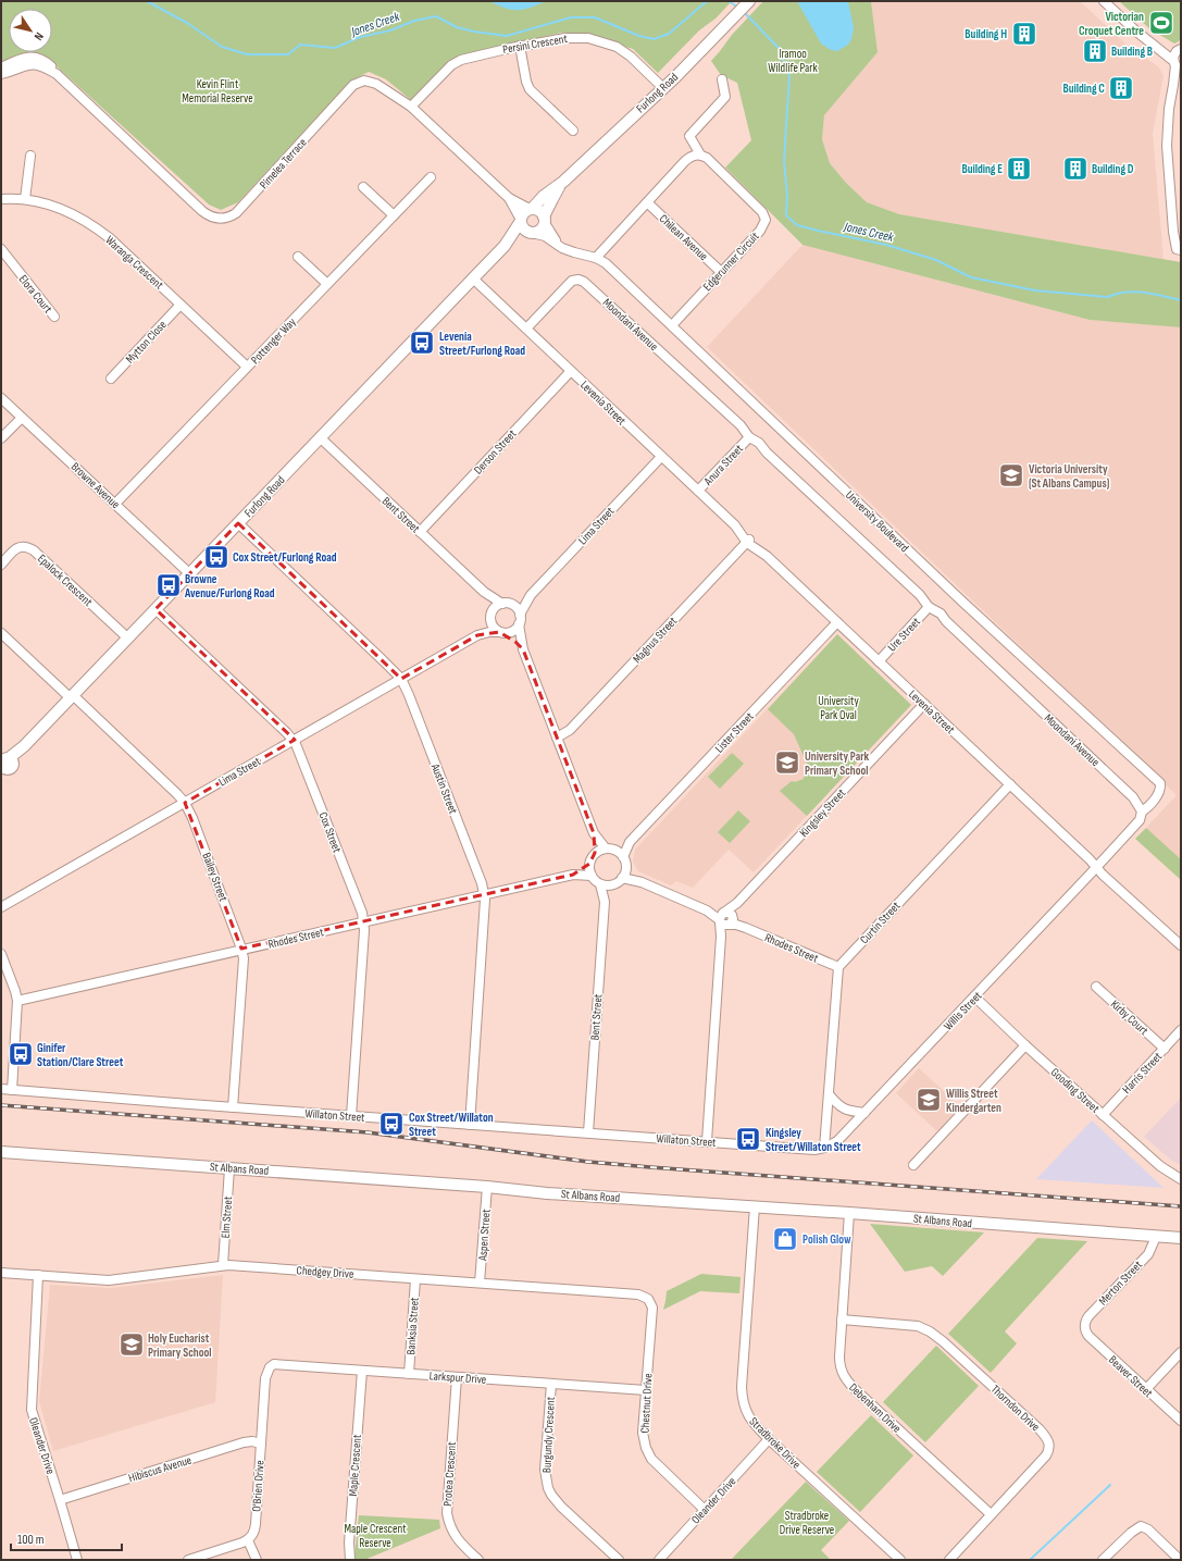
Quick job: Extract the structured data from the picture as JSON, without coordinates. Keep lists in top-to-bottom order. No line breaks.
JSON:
{"streets":{"main road":["Furlong Road","St Albans Road"],"street":["Persini Crescent","Pimelea Terrace","Chilean Avenue","Edgerunner Circuit","Waranga Crescent","Elora Court","Moondani Avenue","Pottenger Way","Mytton Close","Levenia Street","Derson Street","Anura Street","Browne Avenue","Bent Street","University Boulevard","Lima Street","Epalock Crescent","Ure Street","Magnus Street","Lister Street","Austin Street","Kingsley Street","Cox Street","Bailey Street","Curtin Street","Rhodes Street","Willis Street","Kirby Court","Harris Street","Gooding Street","Willaton Street","Elm Street","Aspen Street","Chedgey Drive","Merton Street","Banksia Street","Beaver Street","Larkspur Drive","Chestnut Drive","Debenham Drive","Thorndon Drive","Burgundy Crescent","Stradbroke Drive","Oleander Drive","Maple Crescent","Hibiscus Avenue","Protea Crescent","O'Brien Drive"]},"crossings":[["Persini Crescent","Furlong Road"],["Persini Crescent","Pimelea Terrace"],["Furlong Road","Pimelea Terrace"],["Furlong Road","Levenia Street"],["Furlong Road","Browne Avenue"],["Furlong Road","Bent Street"],["Furlong Road","University Boulevard"],["Furlong Road","Epalock Crescent"],["Furlong Road","Austin Street"],["Furlong Road","Cox Street"],["Furlong Road","Bailey Street"],["Pimelea Terrace","University Boulevard"],["Chilean Avenue","Edgerunner Circuit"],["Edgerunner Circuit","University Boulevard"],["Waranga Crescent","Pottenger Way"],["Waranga Crescent","Mytton Close"],["Moondani Avenue","Levenia Street"],["Moondani Avenue","Anura Street"],["Moondani Avenue","University Boulevard"],["Moondani Avenue","Ure Street"],["Pottenger Way","Browne Avenue"],["Levenia Street","Derson Street"],["Levenia Street","Anura Street"],["Levenia Street","Lima Street"],["Levenia Street","Ure Street"],["Levenia Street","Magnus Street"],["Levenia Street","Lister Street"],["Levenia Street","Kingsley Street"],["Levenia Street","Curtin Street"],["Levenia Street","Willis Street"],["Derson Street","Bent Street"],["Bent Street","Lima Street"],["Bent Street","Lister Street"],["Bent Street","Rhodes Street"],["Bent Street","Willaton Street"],["Lima Street","Austin Street"],["Lima Street","Cox Street"],["Lima Street","Bailey Street"],["Lister Street","Rhodes Street"],["Austin Street","Rhodes Street"],["Austin Street","Willaton Street"],["Kingsley Street","Rhodes Street"],["Cox Street","Rhodes Street"],["Cox Street","Willaton Street"],["Bailey Street","Rhodes Street"],["Bailey Street","Willaton Street"],["Curtin Street","Rhodes Street"],["Willis Street","Gooding Street"],["Willis Street","Willaton Street"],["Kirby Court","Harris Street"],["Harris Street","Gooding Street"],["St Albans Road","Elm Street"],["St Albans Road","Aspen Street"],["St Albans Road","Merton Street"],["St Albans Road","Debenham Drive"],["St Albans Road","Stradbroke Drive"],["Elm Street","Chedgey Drive"],["Aspen Street","Chedgey Drive"],["Chedgey Drive","Banksia Street"],["Chedgey Drive","Chestnut Drive"],["Chedgey Drive","Oleander Drive"],["Merton Street","Beaver Street"],["Banksia Street","Larkspur Drive"],["Larkspur Drive","Chestnut Drive"],["Larkspur Drive","Burgundy Crescent"],["Larkspur Drive","Maple Crescent"],["Larkspur Drive","Protea Crescent"],["Larkspur Drive","O'Brien Drive"],["Chestnut Drive","Oleander Drive"],["Debenham Drive","Thorndon Drive"],["Stradbroke Drive","Oleander Drive"],["Oleander Drive","Hibiscus Avenue"],["Hibiscus Avenue","O'Brien Drive"]],"water":["Jones Creek"],"parks":["Iramoo Wildlife Park","Kevin Flint Memorial Reserve","University Park Oval","Stradbroke Drive Reserve","Maple Crescent Reserve"],"places":{"sports":["Victorian Croquet Centre"],"building":["Building H","Building B","Building C","Building E","Building D"],"bus stop":["Levenia Street/Furlong Road","Cox Street/Furlong Road","Browne Avenue/Furlong Road","Ginifer Station/Clare Street","Cox Street/Willaton Street","Kingsley Street/Willaton Street"],"school or university":["Victoria University (St Albans Campus)","University Park Primary School","Willis Street Kindergarten","Holy Eucharist Primary School"],"shop":["Polish Glow"]},"scale_bar":"100 m","north":"bottom right"}
